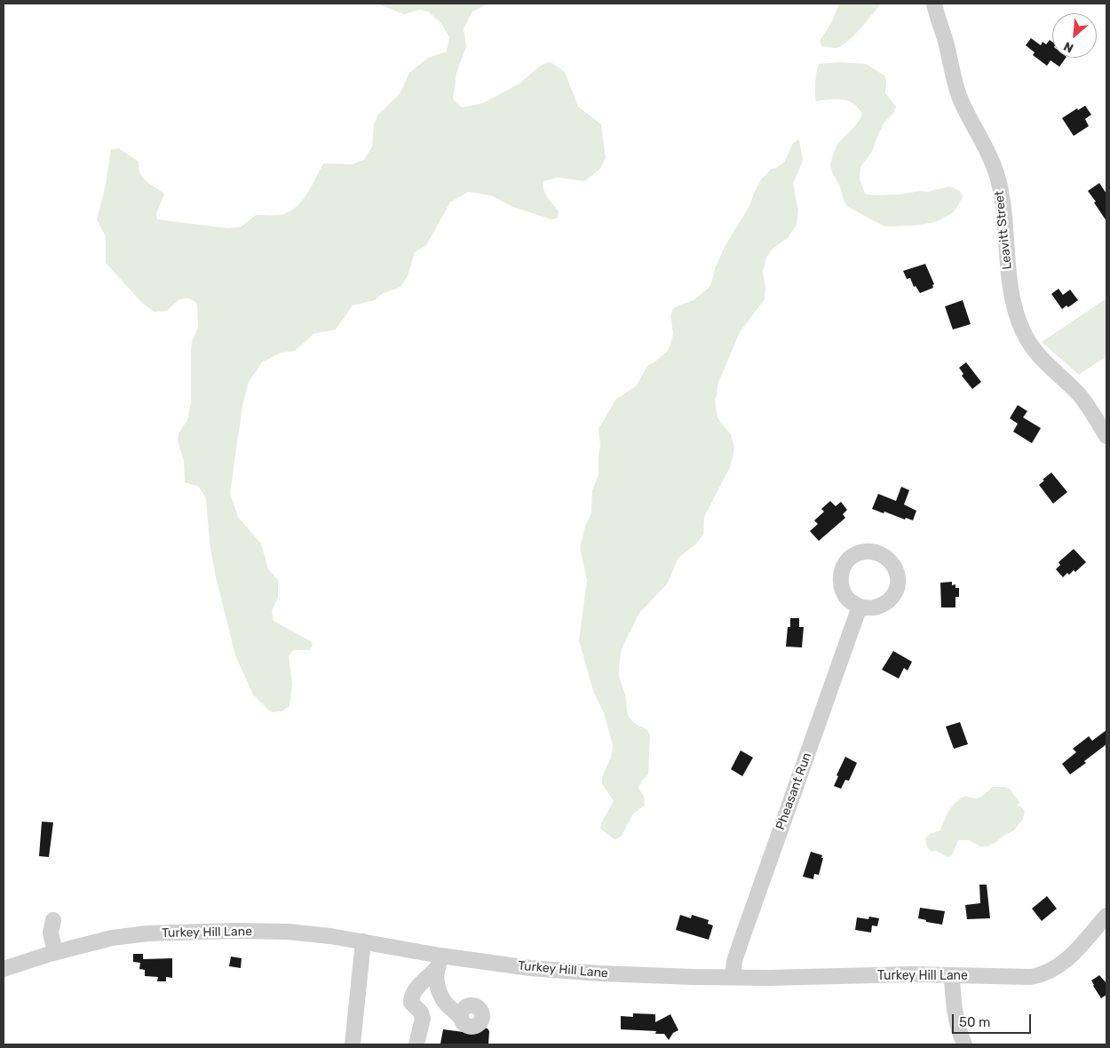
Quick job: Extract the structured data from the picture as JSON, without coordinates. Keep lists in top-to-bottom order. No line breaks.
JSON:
{"streets":{"street":["Leavitt Street","Pheasant Run","Turkey Hill Lane"]},"crossings":[["Pheasant Run","Turkey Hill Lane"]],"scale_bar":"50 m","north":"bottom left"}
